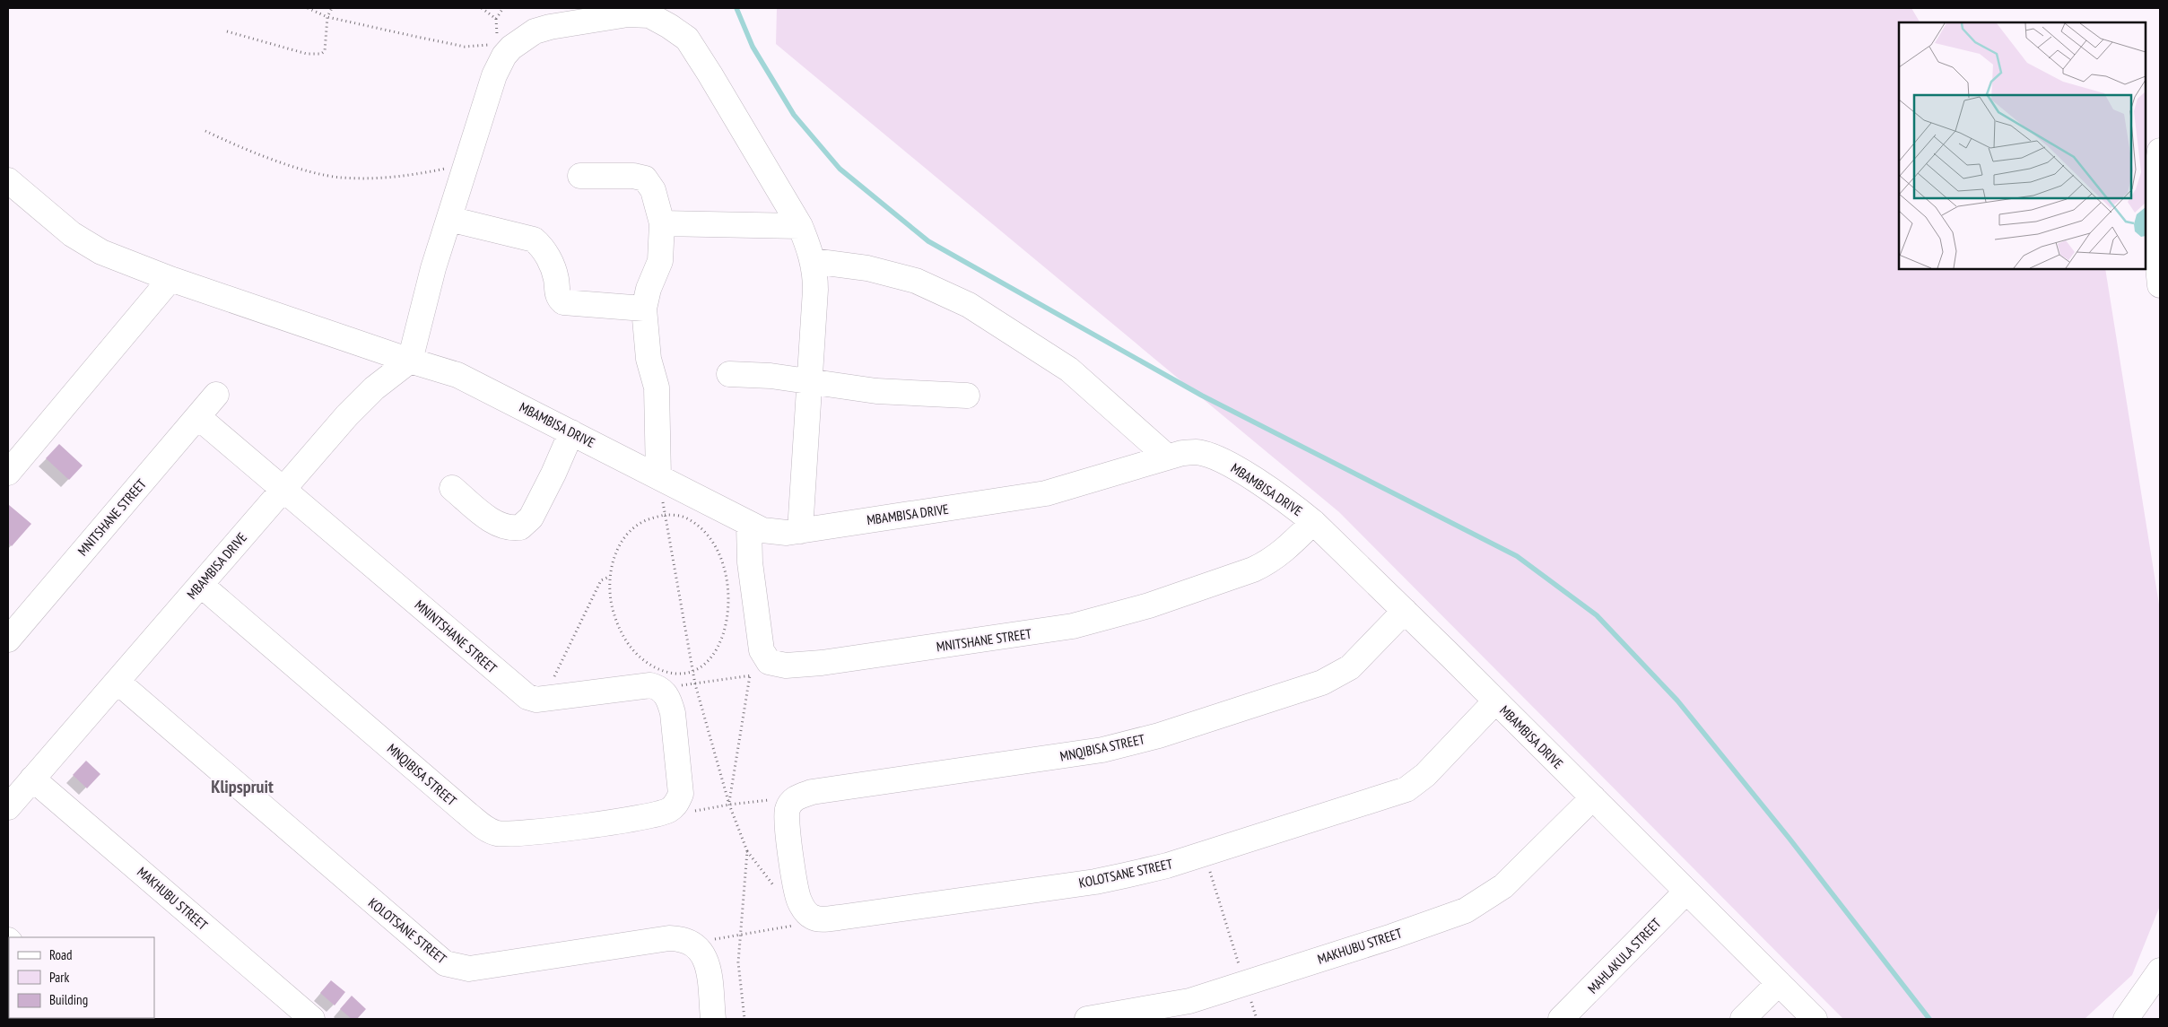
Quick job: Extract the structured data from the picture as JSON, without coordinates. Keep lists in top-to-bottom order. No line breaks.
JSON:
{"streets":{"street":["MBAMBISA DRIVE","MNITSHANE STREET","MNINTSHANE STREET","MNQIBISA STREET","KOLOTSANE STREET","MAKHUBU STREET","MAHLAKULA STREET"]},"crossings":[["MBAMBISA DRIVE","MNITSHANE STREET"],["MBAMBISA DRIVE","MNINTSHANE STREET"],["MBAMBISA DRIVE","MNQIBISA STREET"],["MBAMBISA DRIVE","KOLOTSANE STREET"],["MBAMBISA DRIVE","MAKHUBU STREET"],["MBAMBISA DRIVE","MAHLAKULA STREET"],["MNITSHANE STREET","MNINTSHANE STREET"]],"districts":["Klipspruit"],"legend":["Road","Park","Building"]}
